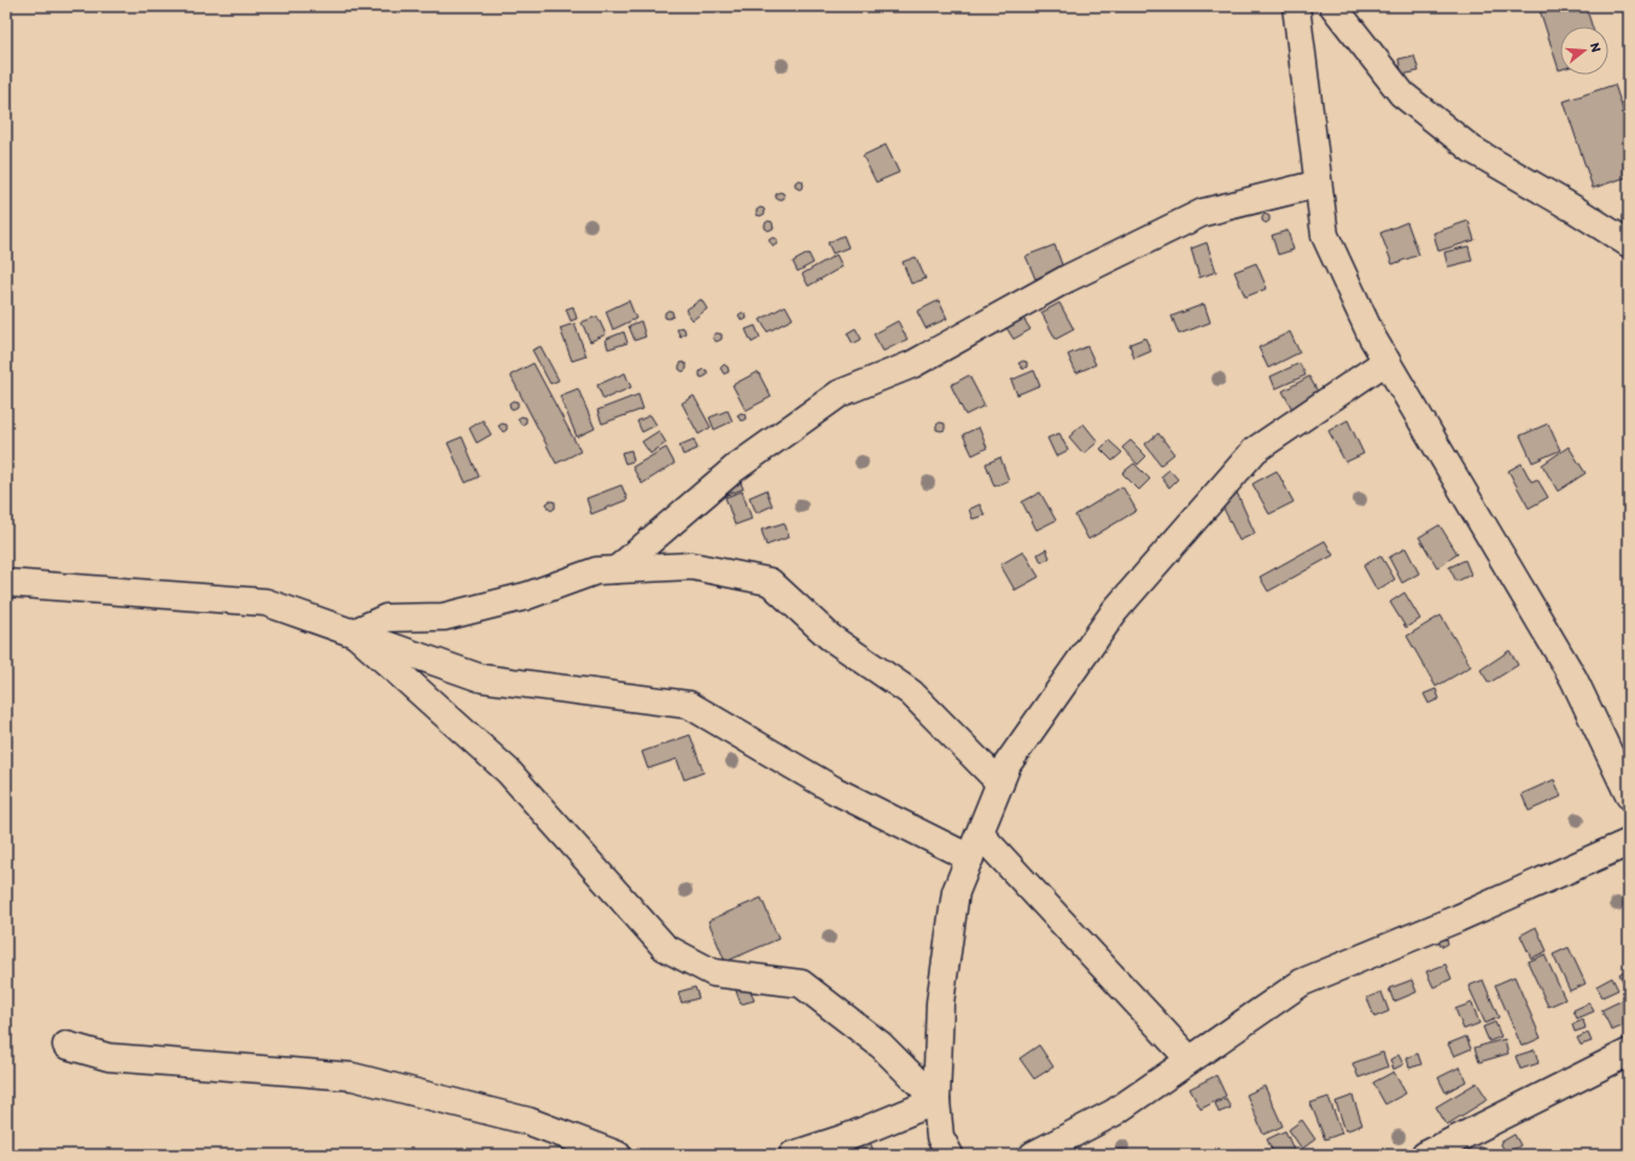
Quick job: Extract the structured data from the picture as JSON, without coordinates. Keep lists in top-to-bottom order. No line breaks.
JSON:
{"north":"right"}
